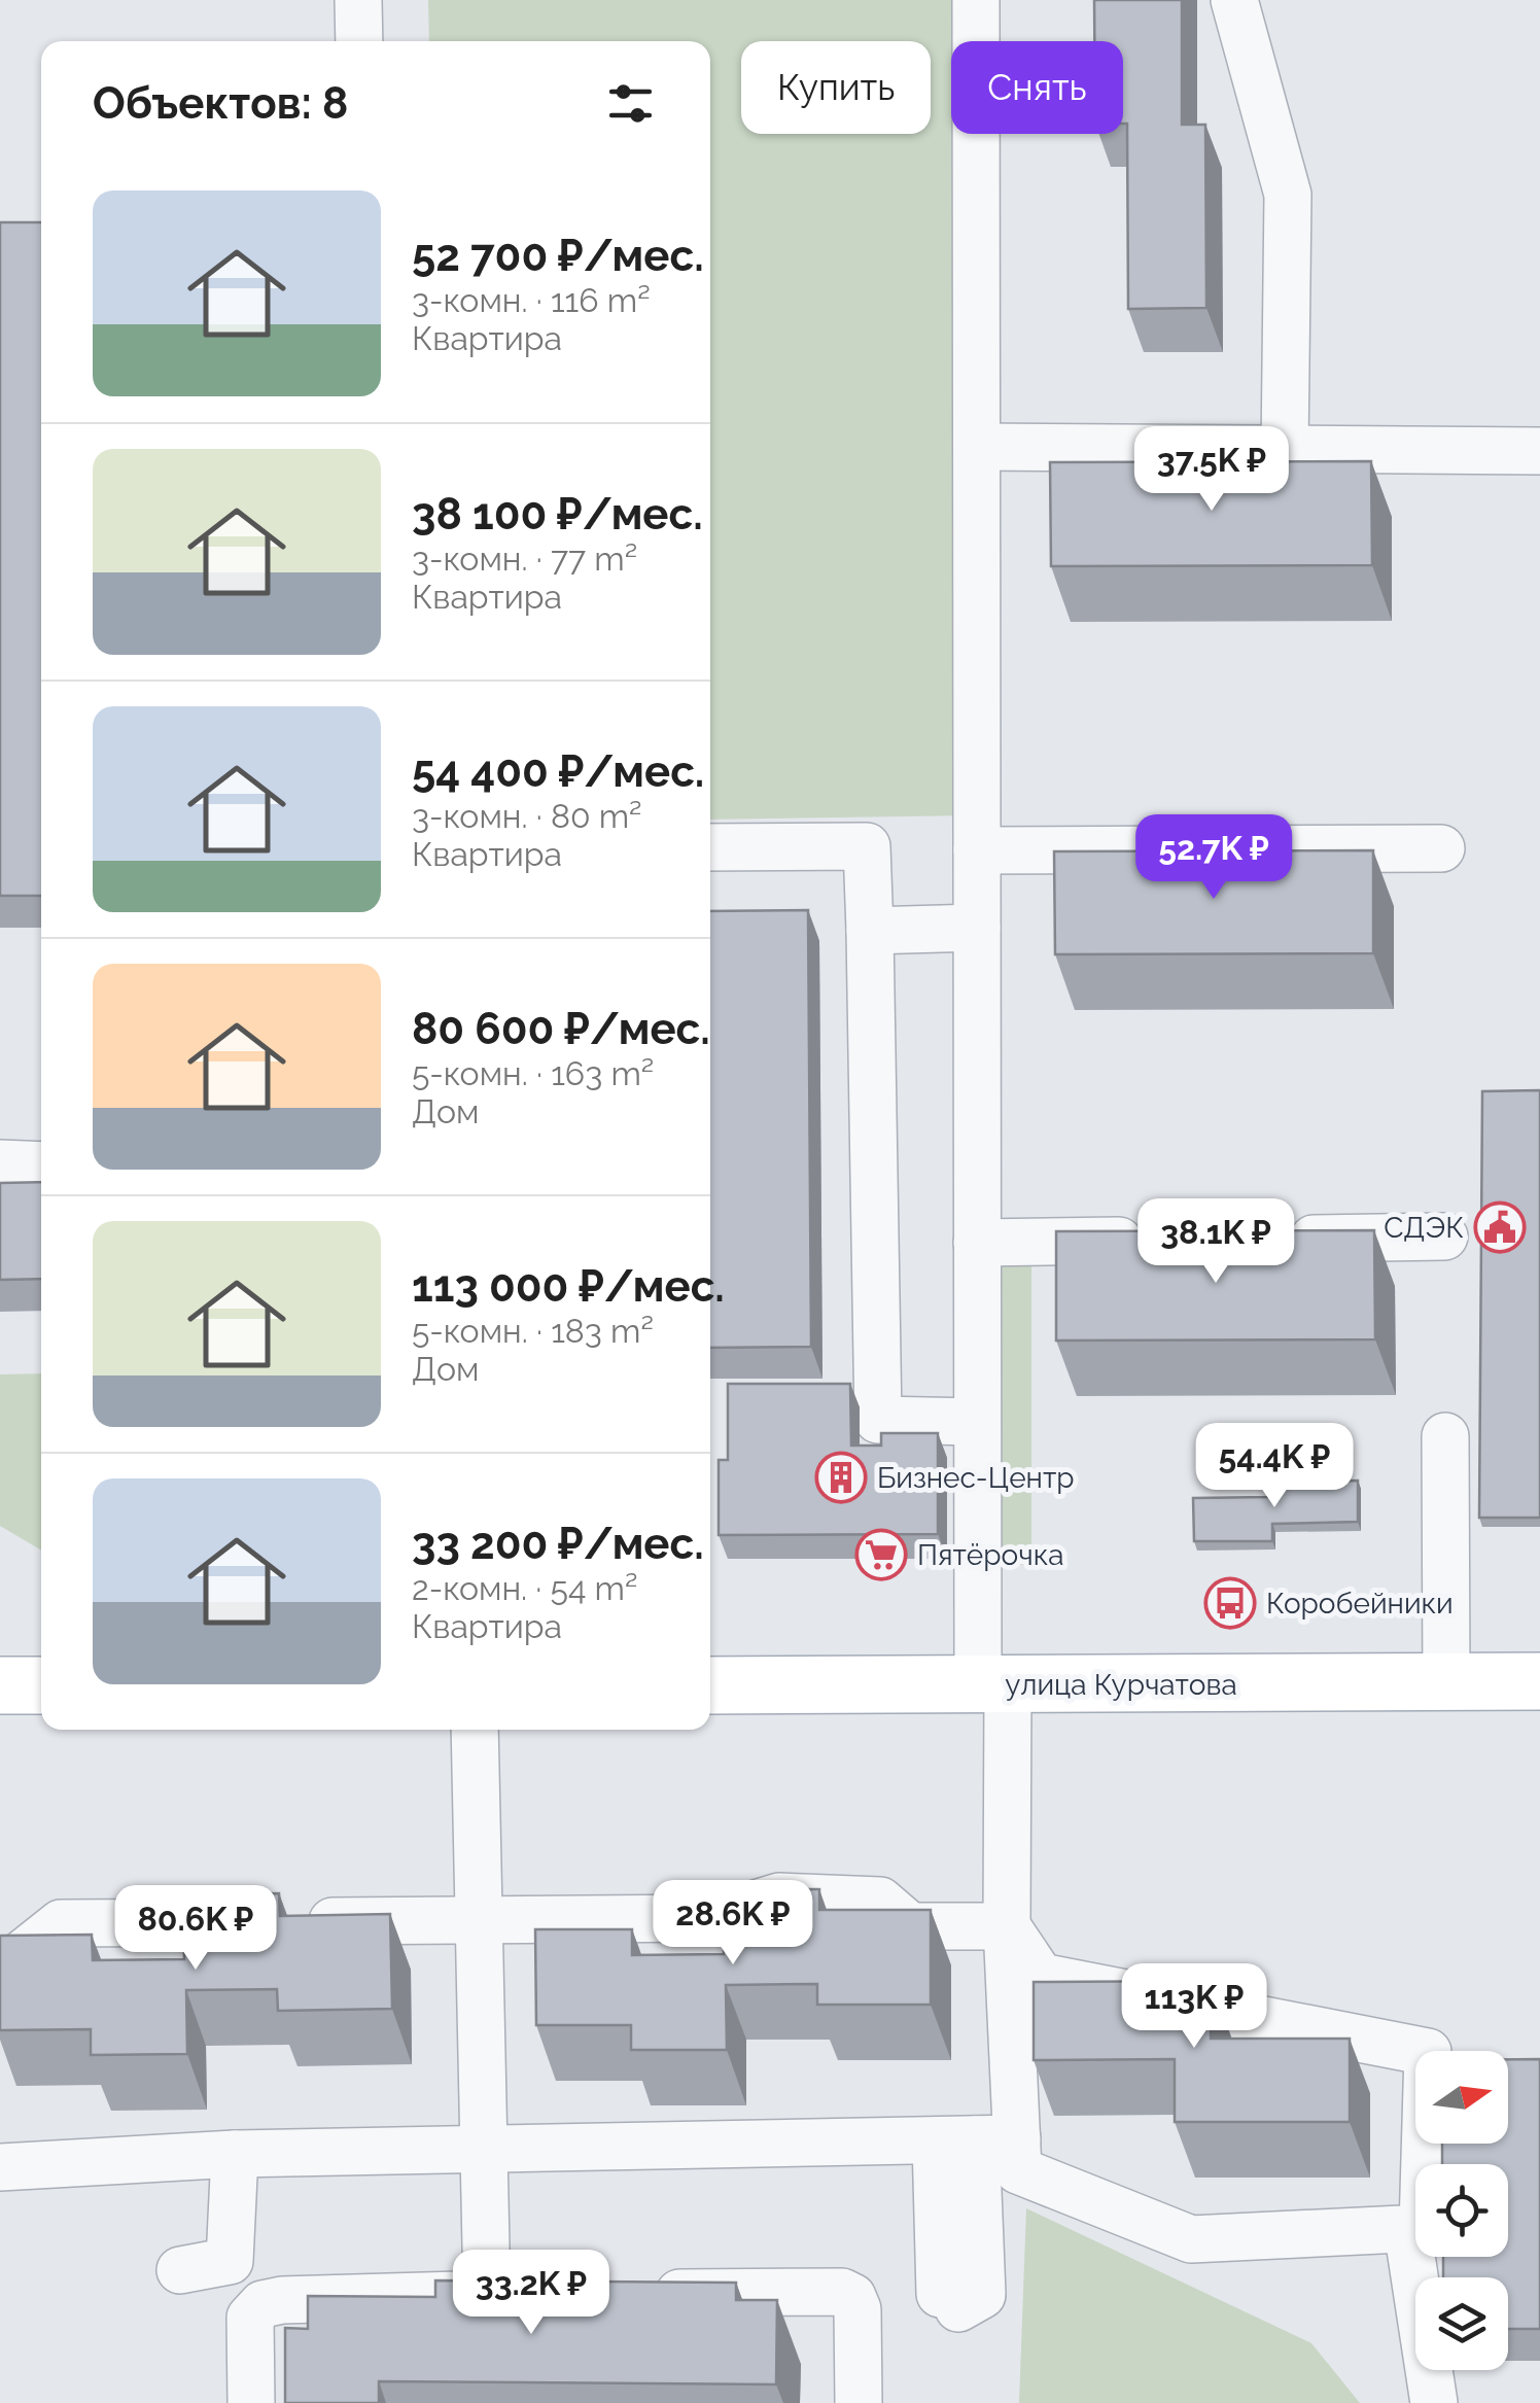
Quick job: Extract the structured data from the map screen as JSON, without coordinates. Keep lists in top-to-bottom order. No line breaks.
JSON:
{"streets":{"main road":["улица Курчатова"]},"places":{"public building":["СДЭК"],"building":["Бизнес-Центр"],"supermarket":["Пятёрочка"],"bus stop":["Коробейники"]},"north":"right","page":{"chip":["Купить","Снять"],"heading":"Объектов: 8","list":[{"name":"52 700 ₽/мес.","note":"3-комн. · 116 m² · Квартира"},{"name":"38 100 ₽/мес.","note":"3-комн. · 77 m² · Квартира"},{"name":"54 400 ₽/мес.","note":"3-комн. · 80 m² · Квартира"},{"name":"80 600 ₽/мес.","note":"5-комн. · 163 m² · Дом"},{"name":"113 000 ₽/мес.","note":"5-комн. · 183 m² · Дом"},{"name":"33 200 ₽/мес.","note":"2-комн. · 54 m² · Квартира"}],"price":["37.5K ₽","52.7K ₽","38.1K ₽","54.4K ₽","28.6K ₽","80.6K ₽","113K ₽","33.2K ₽"]}}
